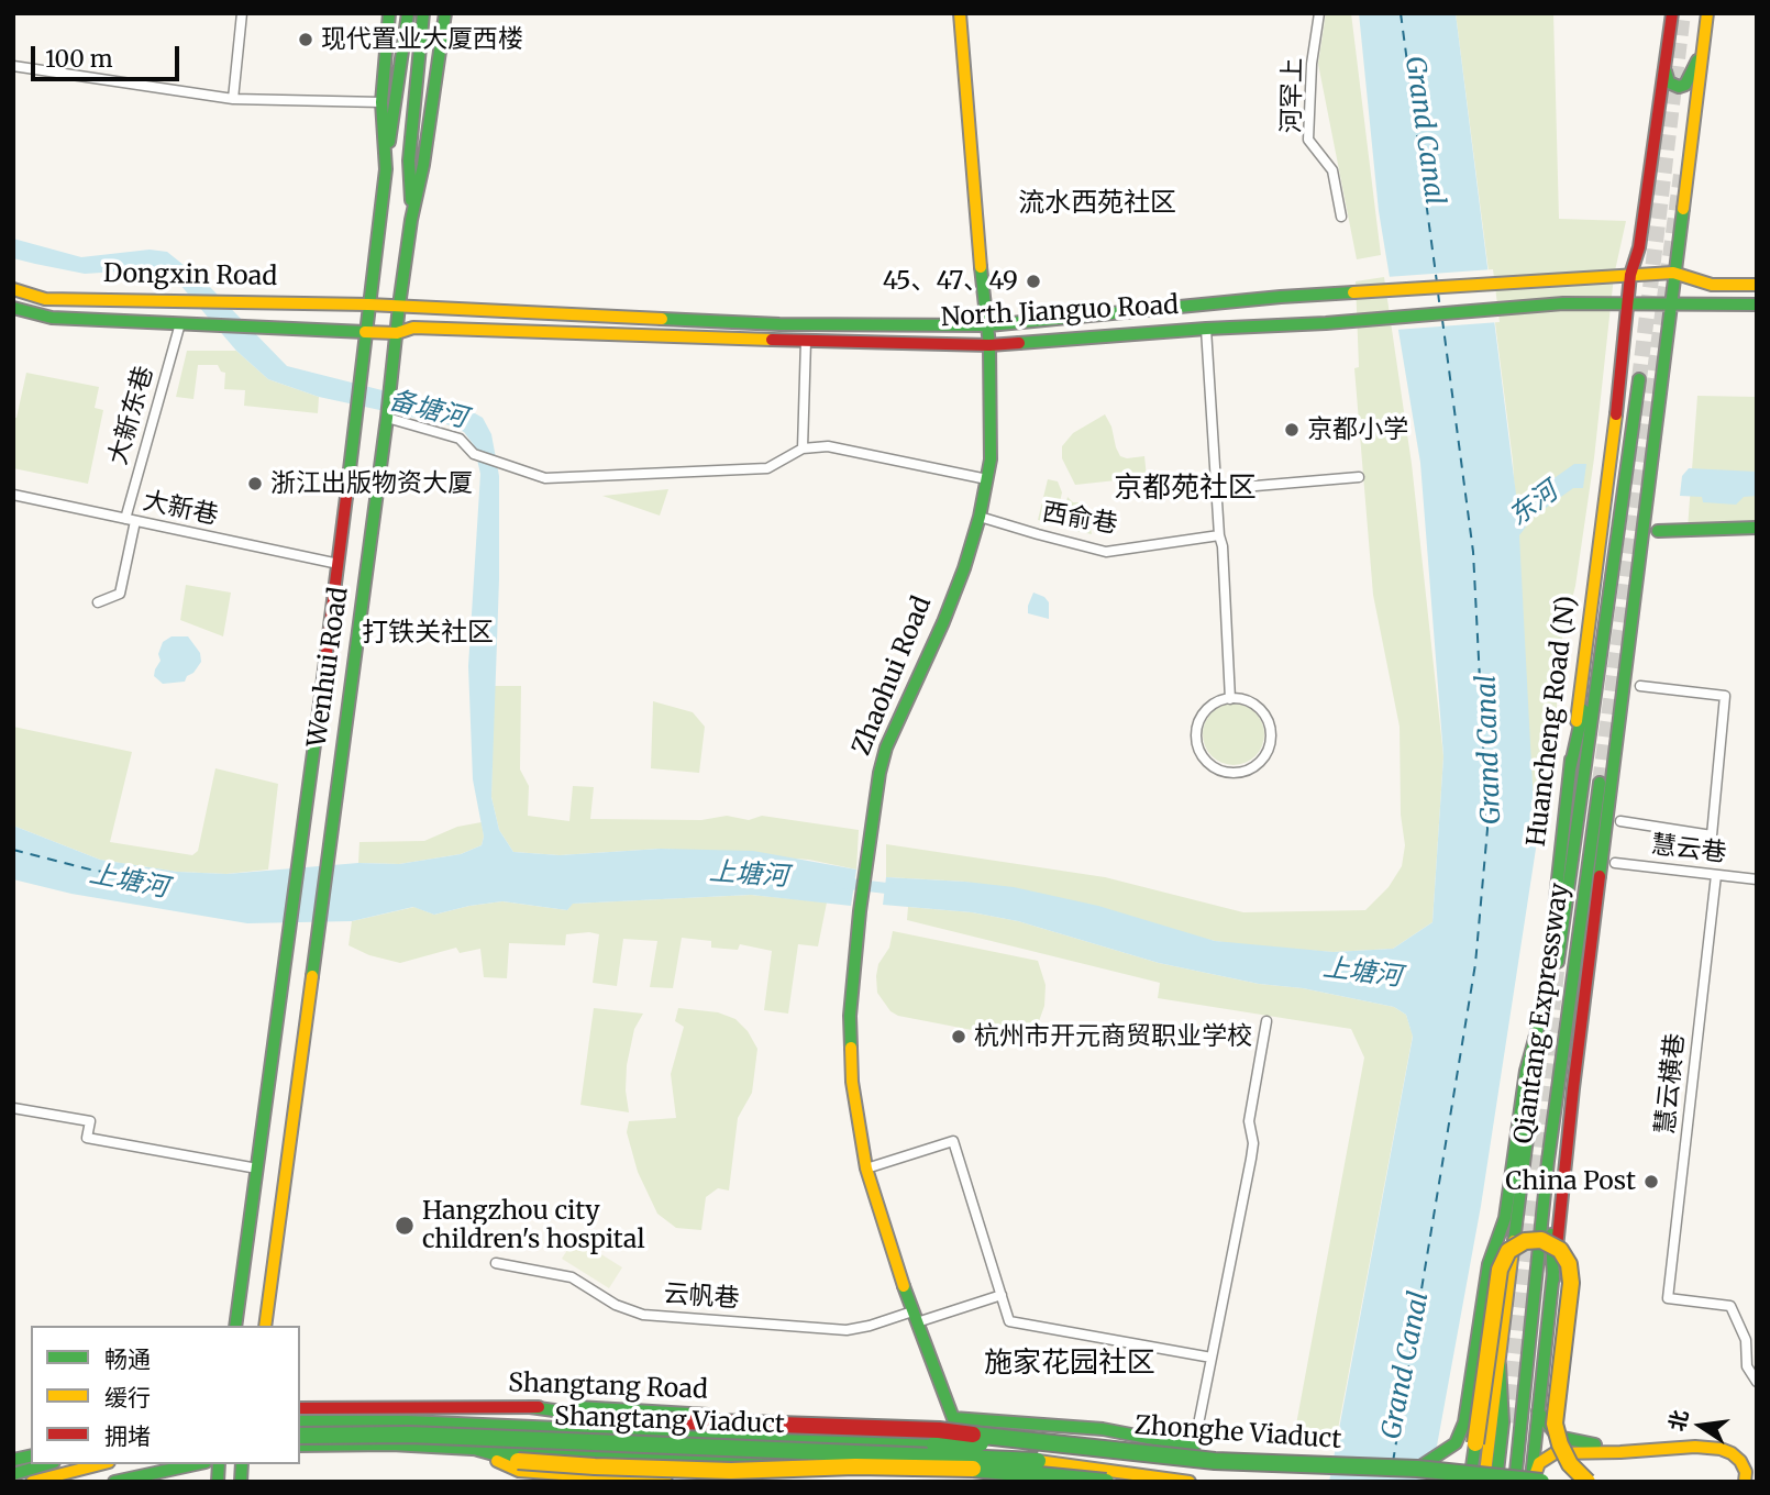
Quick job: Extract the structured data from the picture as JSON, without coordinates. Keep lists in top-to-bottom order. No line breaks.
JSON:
{"streets":{"main road":["Dongxin Road","North Jianguo Road","Wenhui Road","Zhaohui Road","Huancheng Road (N)","Qiantang Expressway","Shangtang Road","Shangtang Viaduct","Zhonghe Viaduct"],"street":["河罕上","大新东巷","大新巷","西俞巷","慧云巷","慧云横巷","云帆巷"]},"crossings":[["Dongxin Road","North Jianguo Road"],["Dongxin Road","大新东巷"],["Dongxin Road","Wenhui Road"],["North Jianguo Road","Wenhui Road"],["North Jianguo Road","Zhaohui Road"],["North Jianguo Road","Huancheng Road (N)"],["大新东巷","大新巷"],["大新巷","Wenhui Road"],["西俞巷","Zhaohui Road"],["Zhaohui Road","云帆巷"],["Zhaohui Road","Shangtang Road"],["慧云巷","慧云横巷"],["Shangtang Viaduct","Zhonghe Viaduct"]],"districts":["流水西苑社区","京都苑社区","打铁关社区","施家花园社区"],"water":["Grand Canal","备塘河","东河","上塘河"],"places":["现代置业大厦西楼","45、47、49","京都小学","浙江出版物资大厦","杭州市开元商贸职业学校","China Post","Hangzhou city children's hospital"],"legend":["畅通","缓行","拥堵"],"scale_bar":"100 m","north":"left"}
